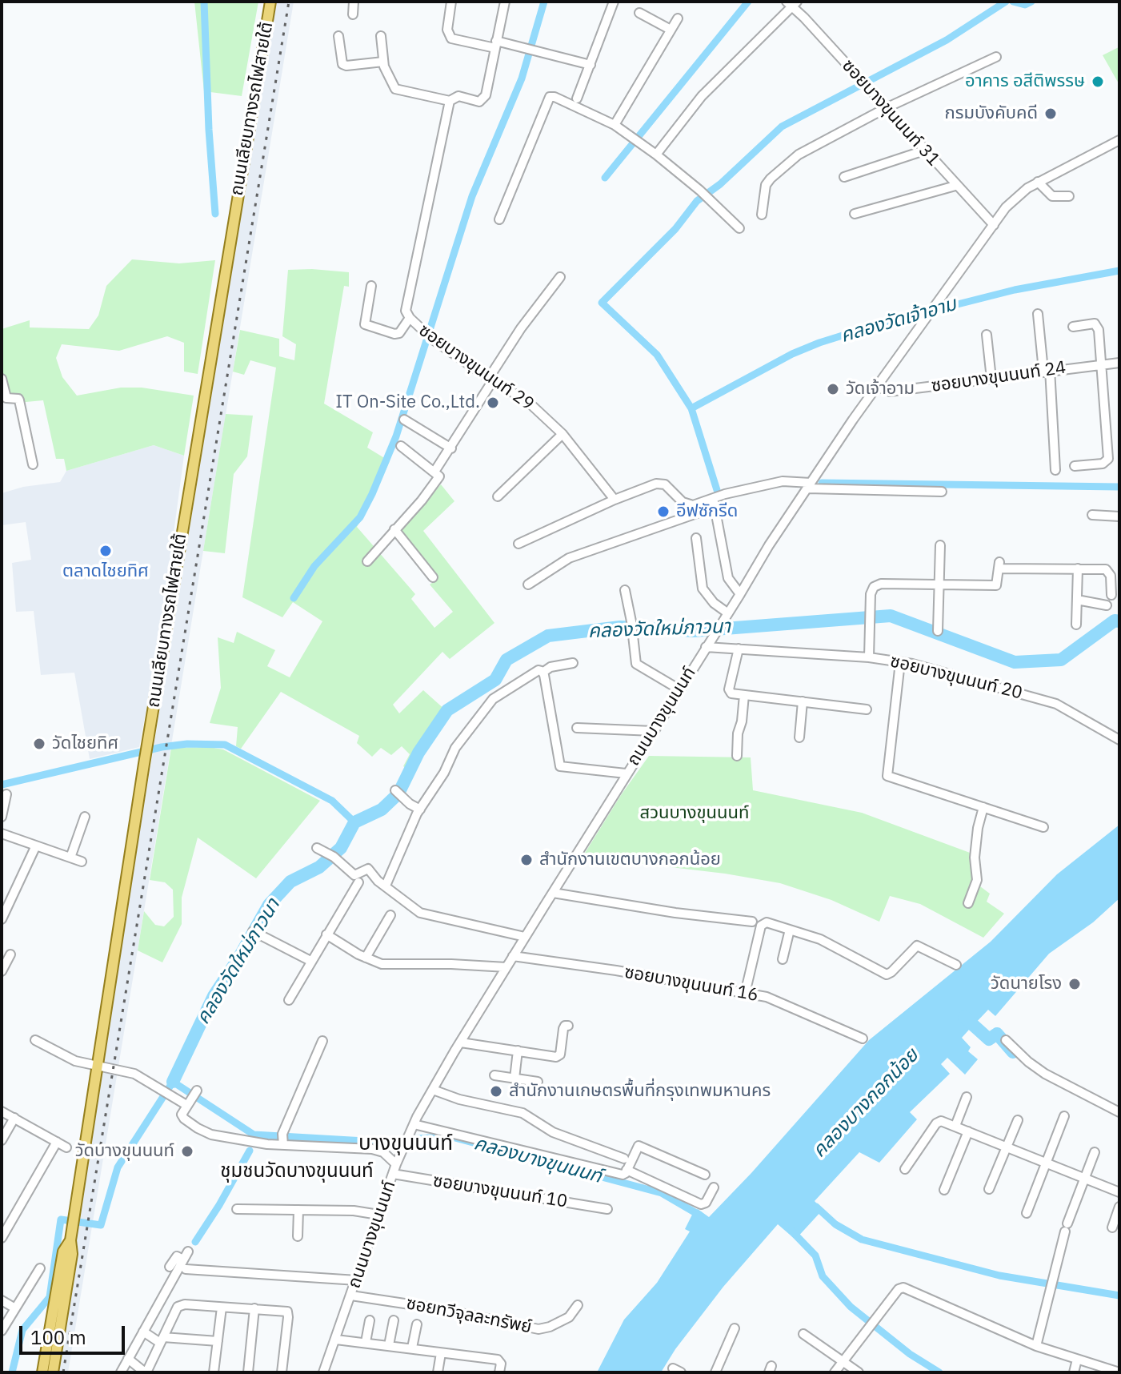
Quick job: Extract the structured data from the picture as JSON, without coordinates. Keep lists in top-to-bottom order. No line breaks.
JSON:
{"streets":{"main road":["ถนนเลียบทางรถไฟสายใต้"],"street":["ซอยบางขุนนนท์ 31","ซอยบางขุนนนท์ 29","ซอยบางขุนนนท์ 24","ซอยบางขุนนนท์ 20","ถนนบางขุนนนท์","ซอยบางขุนนนท์ 16","ซอยบางขุนนนท์ 10","ซอยทวีจุลละทรัพย์"]},"crossings":[["ซอยบางขุนนนท์ 31","ถนนบางขุนนนท์"],["ซอยบางขุนนนท์ 24","ถนนบางขุนนนท์"],["ซอยบางขุนนนท์ 20","ถนนบางขุนนนท์"],["ถนนบางขุนนนท์","ซอยบางขุนนนท์ 16"],["ถนนบางขุนนนท์","ซอยบางขุนนนท์ 10"],["ถนนบางขุนนนท์","ซอยทวีจุลละทรัพย์"]],"districts":["บางขุนนนท์","ชุมชนวัดบางขุนนนท์"],"water":["คลองวัดเจ้าอาม","คลองวัดใหม่ภาวนา","คลองบางกอกน้อย","คลองบางขุนนนท์"],"parks":["สวนบางขุนนนท์"],"places":["อาคาร อสีติพรรษ","กรมบังคับคดี","วัดเจ้าอาม","IT On-Site Co.,Ltd.","อีฟซักรีด","ตลาดไชยทิศ","วัดไชยทิศ","สำนักงานเขตบางกอกน้อย","วัดนายโรง","สำนักงานเกษตรพื้นที่กรุงเทพมหานคร","วัดบางขุนนนท์"],"scale_bar":"100 m"}
